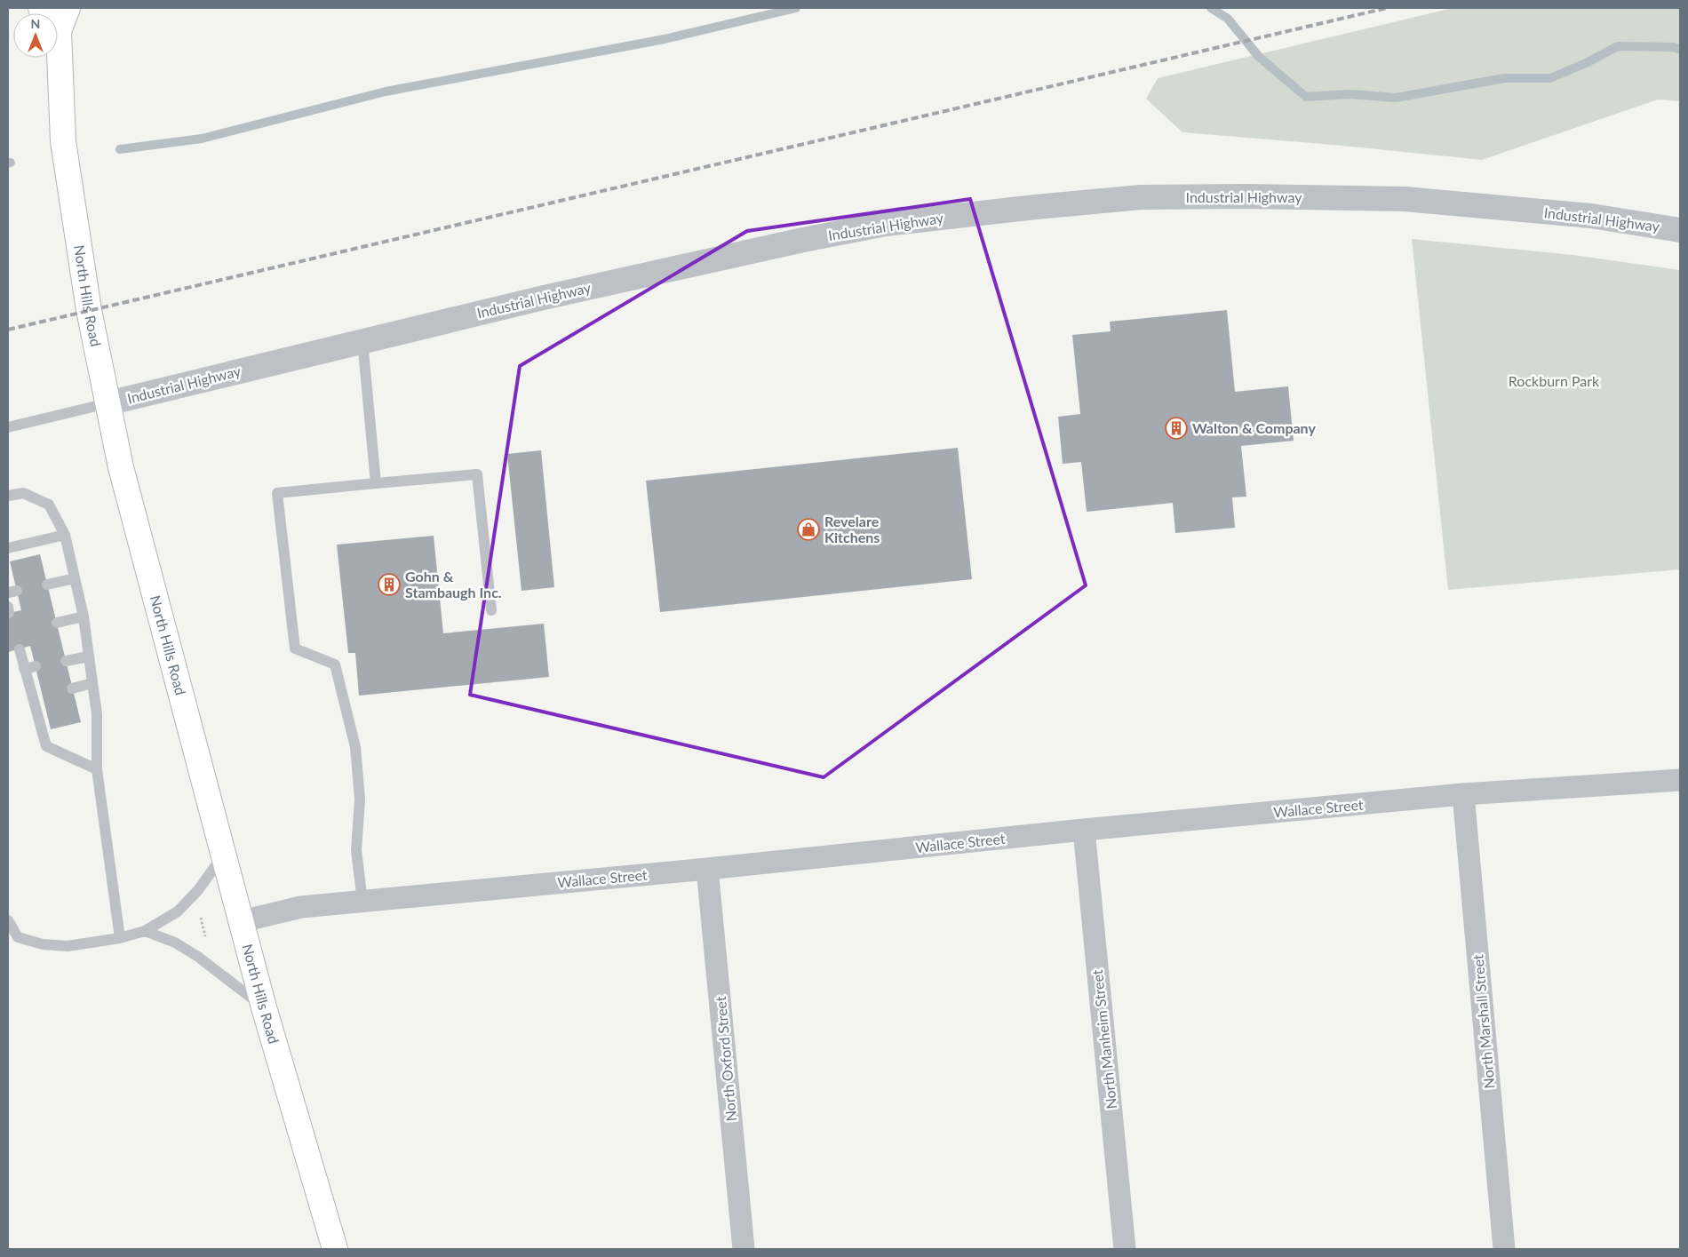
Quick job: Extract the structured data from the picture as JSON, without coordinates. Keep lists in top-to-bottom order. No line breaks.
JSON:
{"streets":{"main road":["North Hills Road"],"street":["Industrial Highway","Wallace Street","North Marshall Street","North Manheim Street","North Oxford Street"]},"crossings":[["Industrial Highway","North Hills Road"],["North Hills Road","Wallace Street"],["Wallace Street","North Marshall Street"],["Wallace Street","North Manheim Street"],["Wallace Street","North Oxford Street"]],"parks":["Rockburn Park"],"places":{"building":["Walton & Company","Gohn & Stambaugh Inc."],"shop":["Revelare Kitchens"]},"north":"top"}
